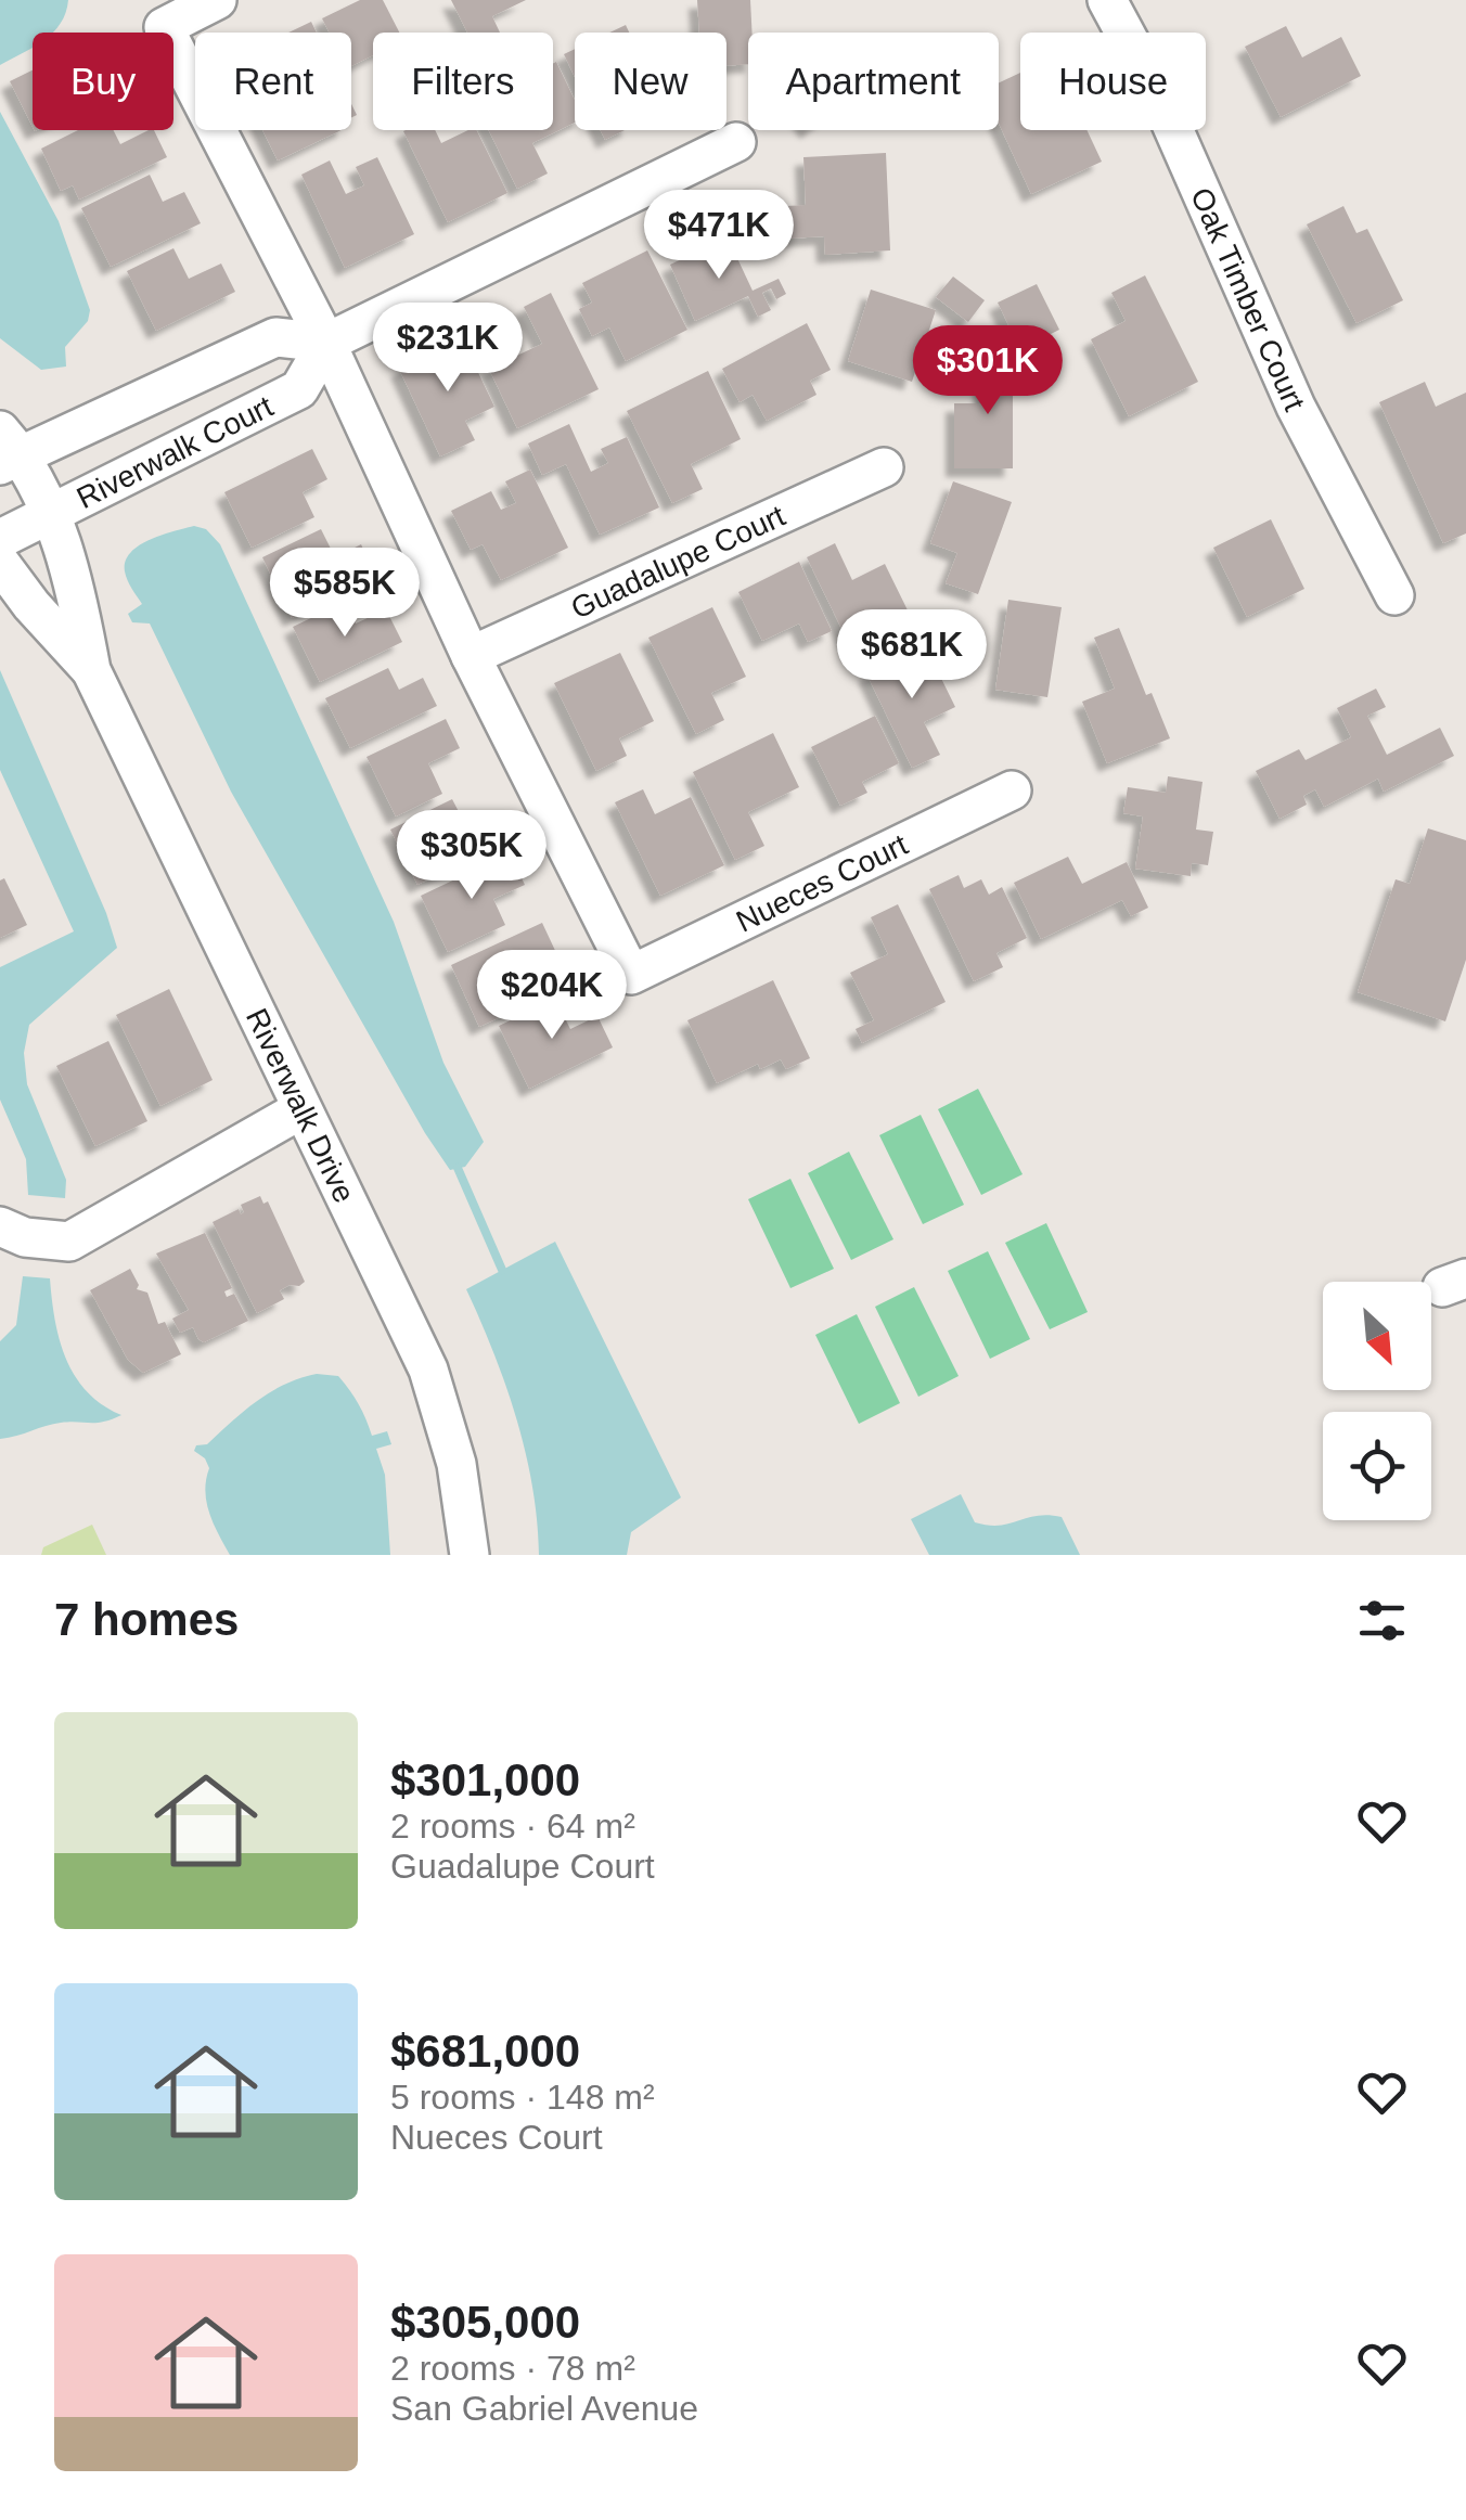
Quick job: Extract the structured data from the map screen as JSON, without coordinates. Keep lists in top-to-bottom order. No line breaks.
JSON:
{"streets":{"street":["Oak Timber Court","Riverwalk Court","Guadalupe Court","Nueces Court","Riverwalk Drive"]},"crossings":[["Riverwalk Court","Riverwalk Drive"],["Guadalupe Court","Nueces Court"]],"north":"bottom right","page":{"chip":["Buy","Rent","Filters","New","Apartment","House"],"price":["$471K","$231K","$301K","$585K","$681K","$305K","$204K"],"heading":"7 homes","list":[{"name":"$301,000","note":"2 rooms · 64 m² · Guadalupe Court"},{"name":"$681,000","note":"5 rooms · 148 m² · Nueces Court"},{"name":"$305,000","note":"2 rooms · 78 m² · San Gabriel Avenue"}]}}
